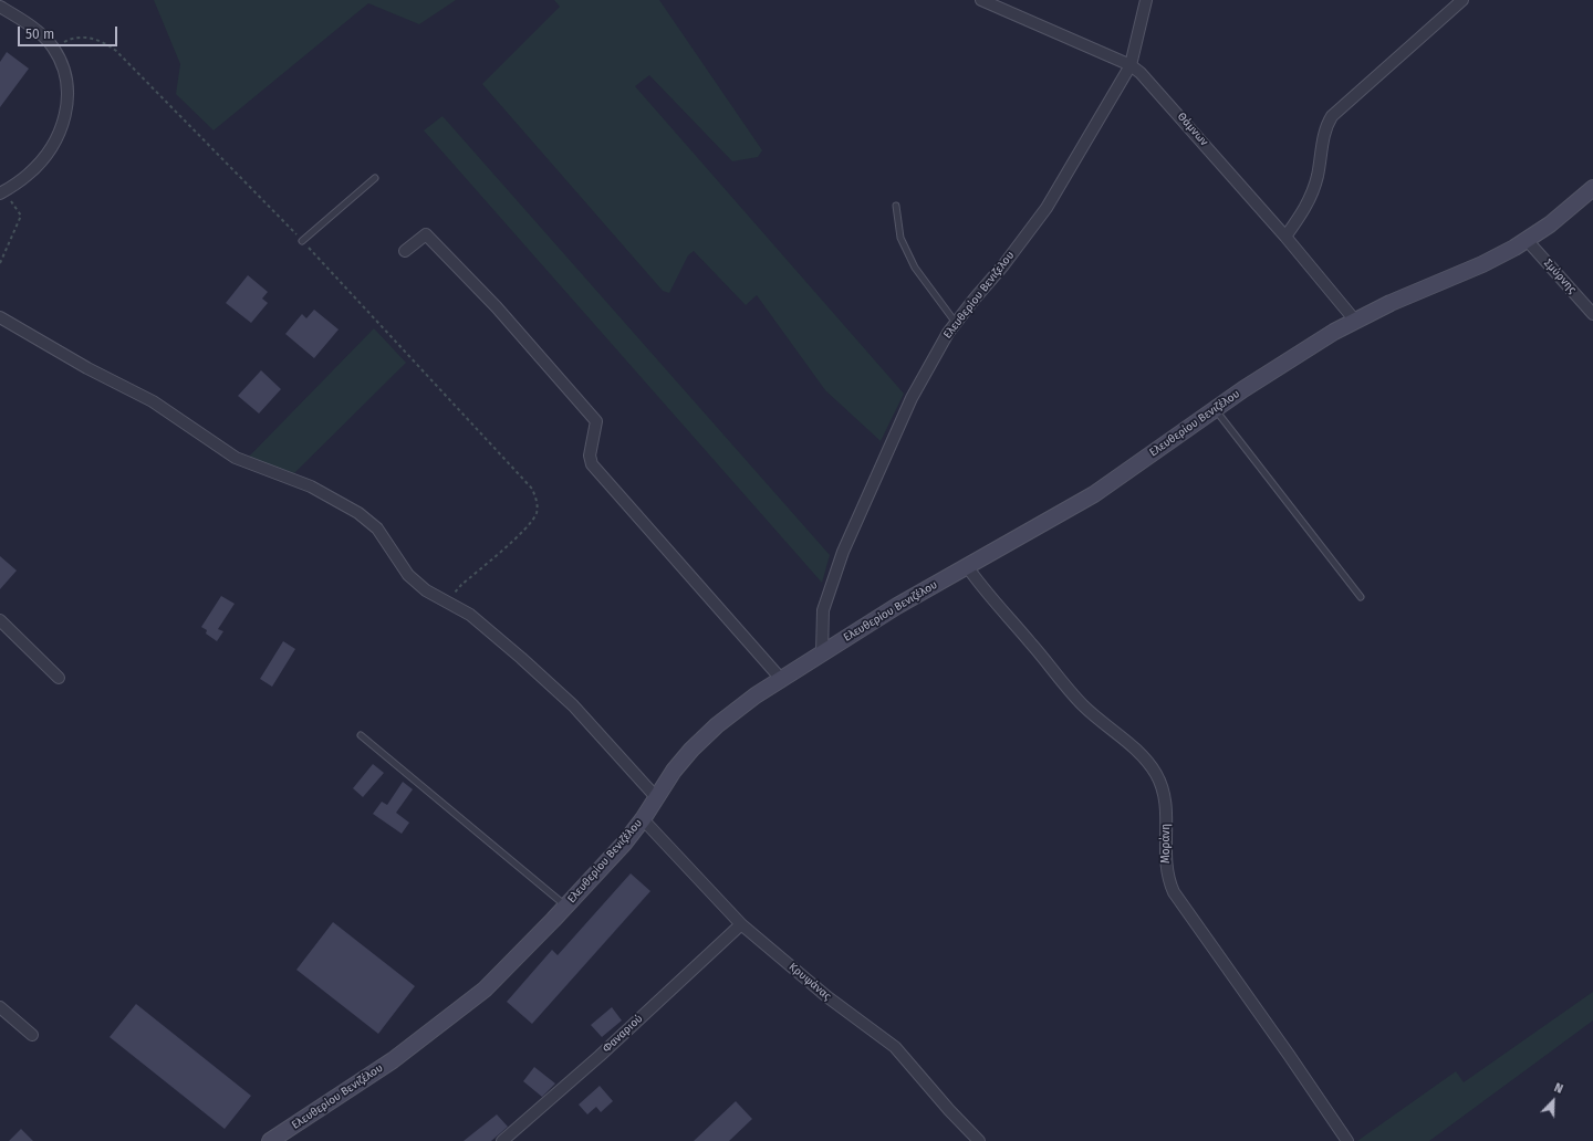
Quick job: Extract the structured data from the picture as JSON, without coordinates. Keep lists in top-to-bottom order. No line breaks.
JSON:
{"streets":{"main road":["Ελευθερίου Βενιζέλου"],"street":["Θάμνων","Σμύρνης","Ελευθερίου Βενιζελου","Μοράνη","Κρυψάνας","Φαναριού"]},"crossings":[["Θάμνων","Ελευθερίου Βενιζελου"],["Θάμνων","Ελευθερίου Βενιζέλου"],["Σμύρνης","Ελευθερίου Βενιζέλου"],["Ελευθερίου Βενιζελου","Ελευθερίου Βενιζέλου"],["Ελευθερίου Βενιζέλου","Μοράνη"],["Ελευθερίου Βενιζέλου","Κρυψάνας"],["Κρυψάνας","Φαναριού"]],"scale_bar":"50 m","north":"top right"}
